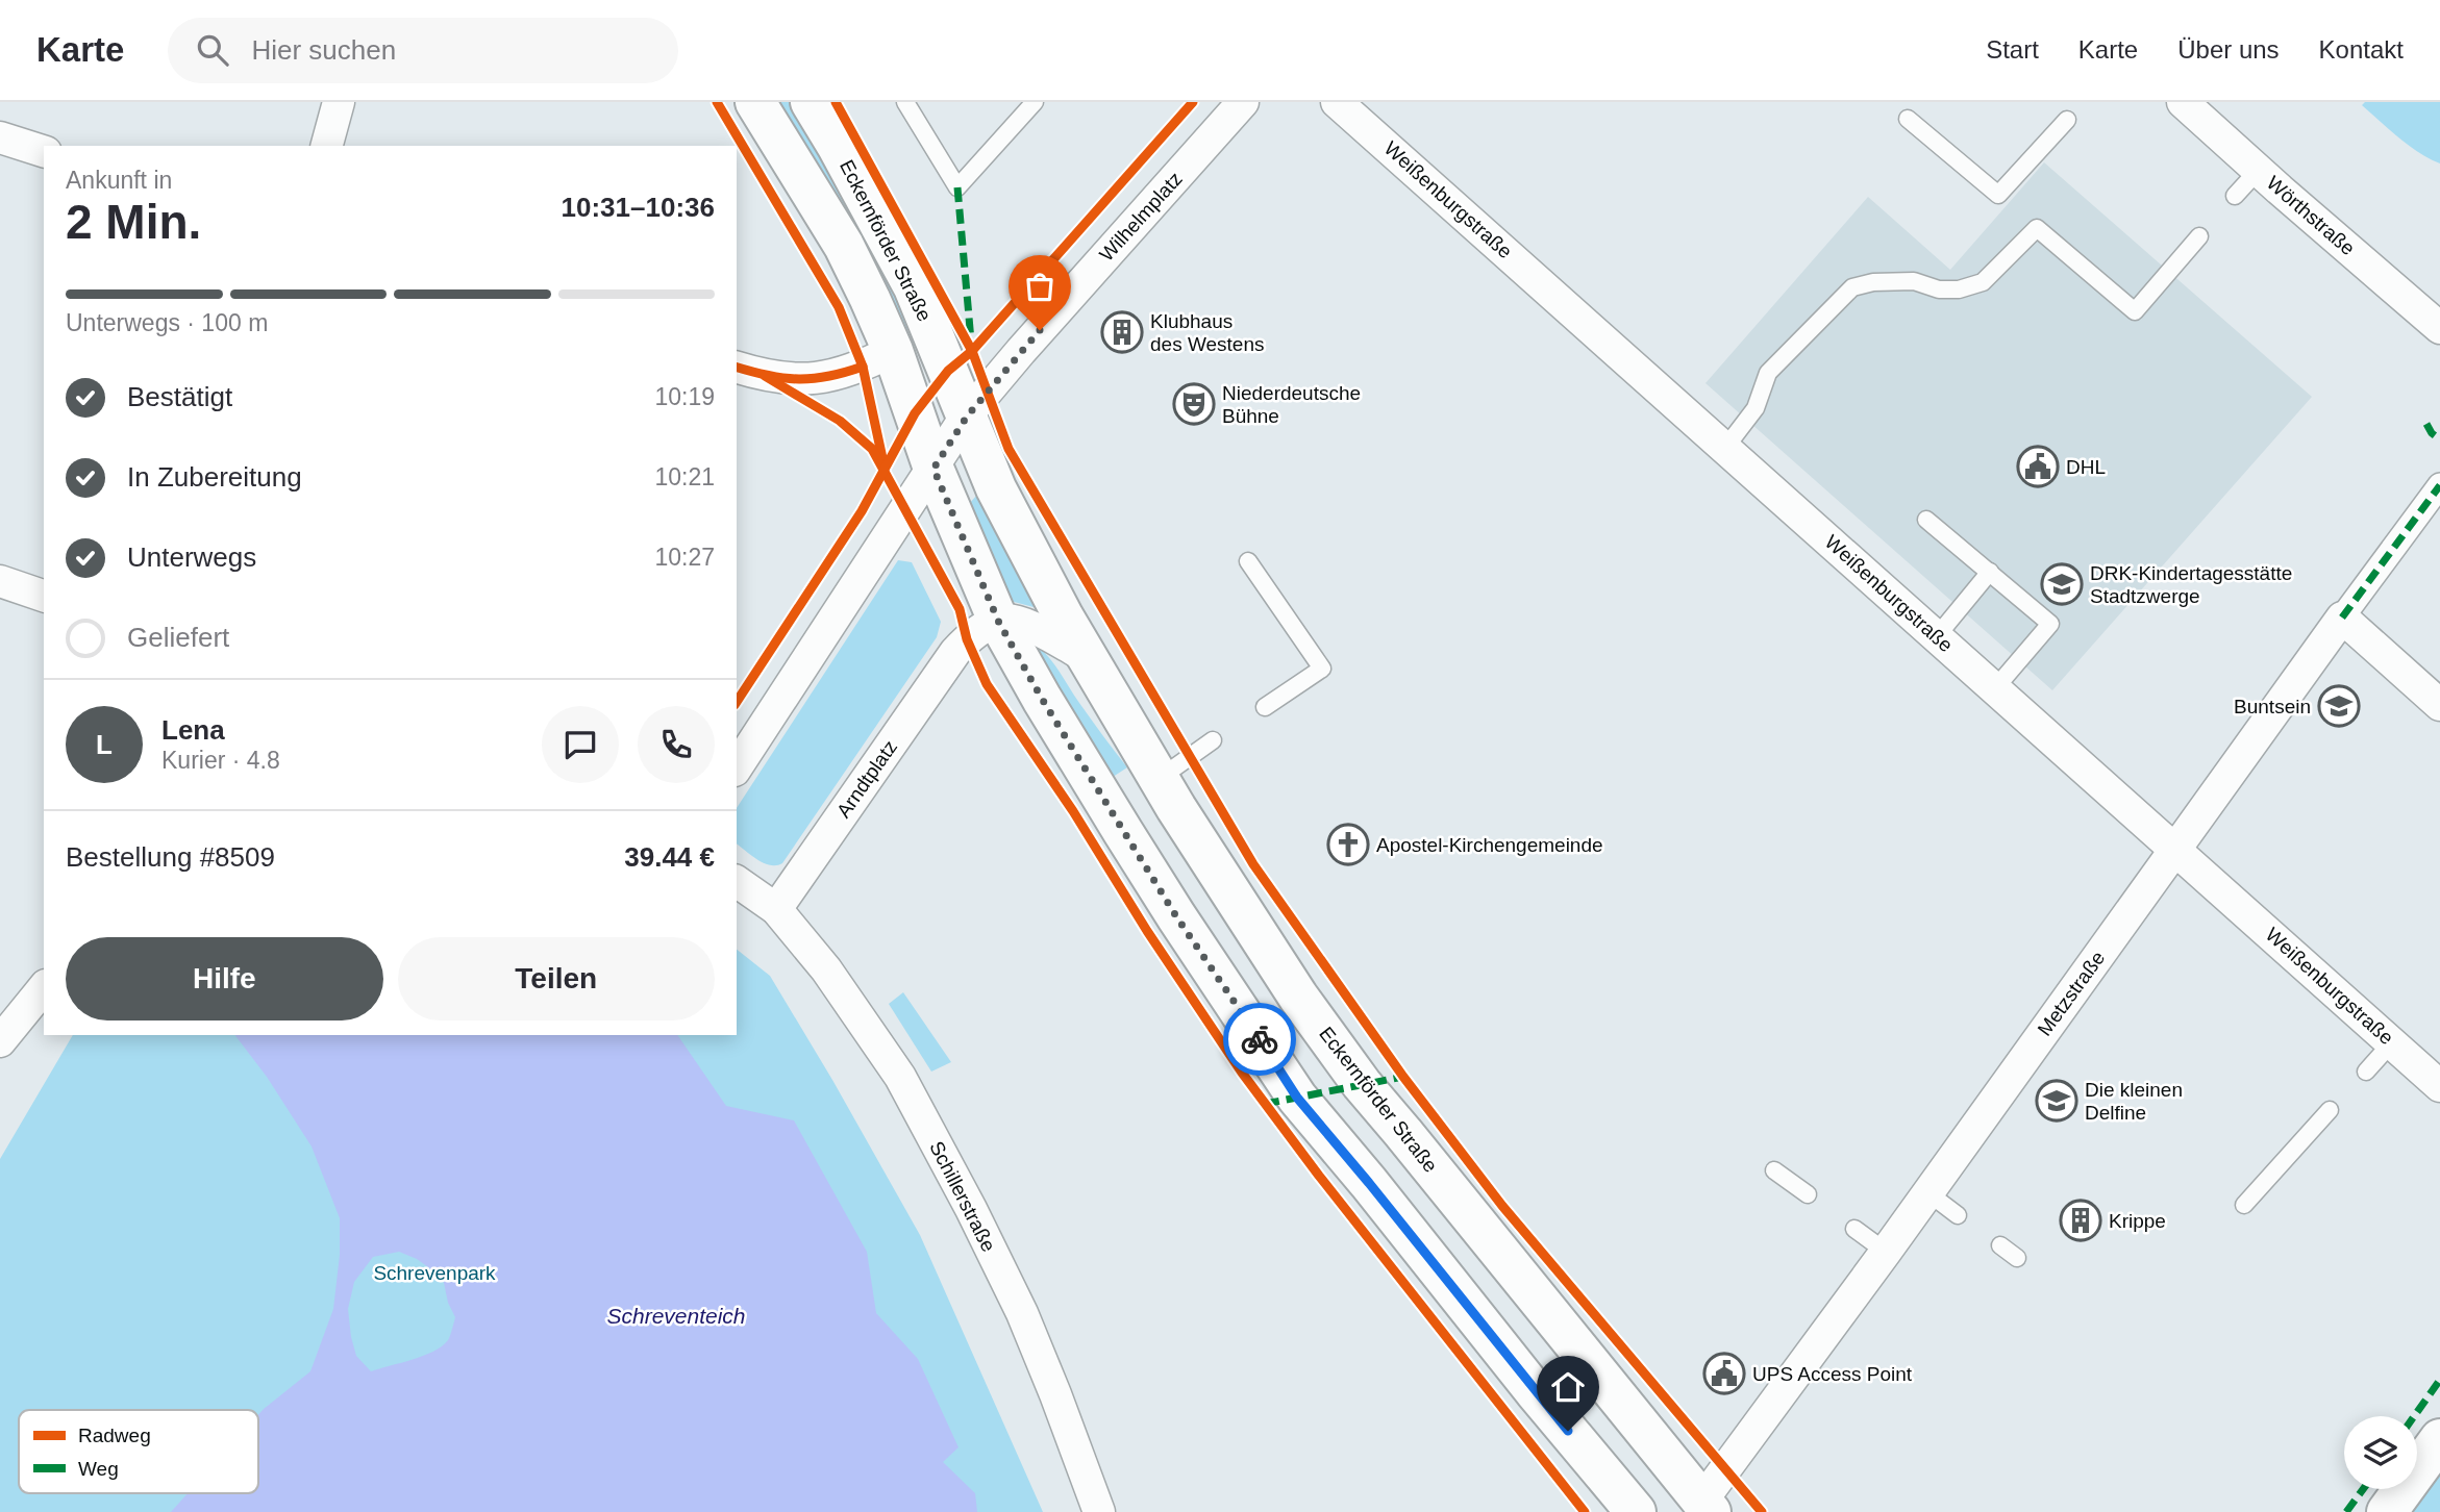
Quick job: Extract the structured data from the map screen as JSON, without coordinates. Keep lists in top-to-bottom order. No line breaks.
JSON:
{"streets":{"main road":["Eckernförder Straße"],"street":["Weißenburgstraße","Wörthstraße","Wilhelmplatz","Arndtplatz","Metzstraße","Schillerstraße"]},"crossings":[["Weißenburgstraße","Metzstraße"],["Wilhelmplatz","Eckernförder Straße"],["Eckernförder Straße","Arndtplatz"],["Eckernförder Straße","Metzstraße"],["Arndtplatz","Schillerstraße"]],"water":["Schreventeich"],"parks":["Schrevenpark"],"places":{"building":["Klubhaus des Westens","Krippe"],"theatre":["Niederdeutsche Bühne"],"public building":["DHL","UPS Access Point"],"school or university":["DRK-Kindertagesstätte Stadtzwerge","Buntsein","Die kleinen Delfine"],"church":["Apostel-Kirchengemeinde"]},"legend":["Radweg","Weg"],"page":{"header":"Karte","search":"Hier suchen","nav":["Start","Karte","Über uns","Kontakt"],"heading":["2 Min.","Ankunft in","10:31–10:36"],"panel":["Lena","Kurier · 4.8","Bestellung #8509","39.44 €"],"bar":"Unterwegs · 100 m","list":[["Bestätigt","10:19"],["In Zubereitung","10:21"],["Unterwegs","10:27"],"Geliefert"],"round":"L","buttons":["Hilfe","Teilen"]}}
